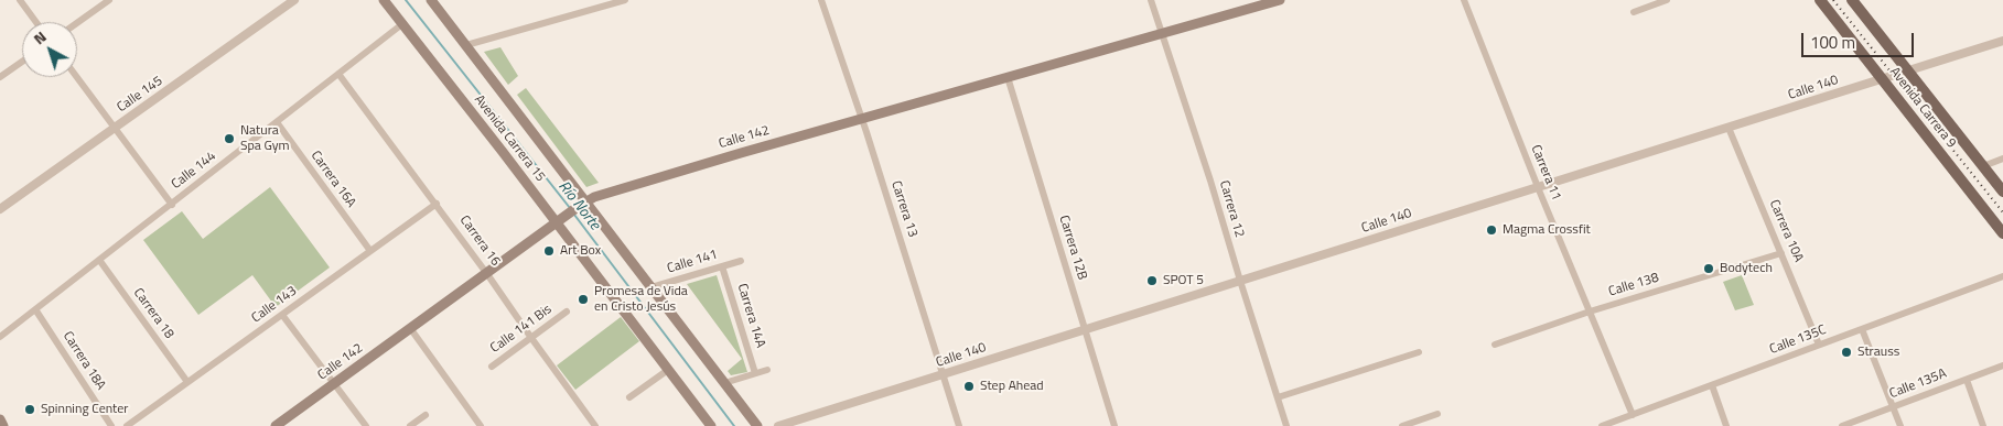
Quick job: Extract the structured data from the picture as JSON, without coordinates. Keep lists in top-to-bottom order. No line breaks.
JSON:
{"streets":{"main road":["Avenida Carrera 9","Calle 142","Avenida Carrera 15"],"street":["Calle 140","Calle 145","Calle 144","Carrera 11","Carrera 16A","Carrera 13","Carrera 12","Carrera 10A","Carrera 16","Carrera 12B","Calle 141","Calle 138","Calle 143","Carrera 18","Carrera 14A","Calle 141 Bis","Calle 135C","Carrera 18A","Calle 135A"]},"crossings":[["Calle 140","Avenida Carrera 9"],["Calle 140","Carrera 11"],["Calle 140","Carrera 13"],["Calle 140","Carrera 12"],["Calle 140","Carrera 10A"],["Calle 140","Carrera 12B"],["Calle 142","Avenida Carrera 15"],["Calle 142","Carrera 13"],["Calle 142","Carrera 12"],["Calle 142","Carrera 16"],["Calle 142","Carrera 12B"],["Avenida Carrera 15","Calle 144"],["Avenida Carrera 15","Calle 141"],["Calle 144","Carrera 16A"],["Calle 144","Carrera 16"],["Calle 144","Carrera 18"],["Calle 144","Carrera 18A"],["Carrera 11","Calle 138"],["Carrera 11","Calle 135C"],["Carrera 16A","Calle 143"],["Carrera 10A","Calle 138"],["Carrera 10A","Calle 135C"],["Carrera 16","Calle 143"],["Carrera 16","Calle 141 Bis"],["Calle 141","Carrera 14A"],["Calle 143","Carrera 18"]],"water":["Río Norte"],"places":["Natura Spa Gym","Magma Crossfit","Art Box","Bodytech","SPOT 5","Promesa de Vida en Cristo Jesús","Strauss","Step Ahead","Spinning Center"],"scale_bar":"100 m","north":"top left"}
